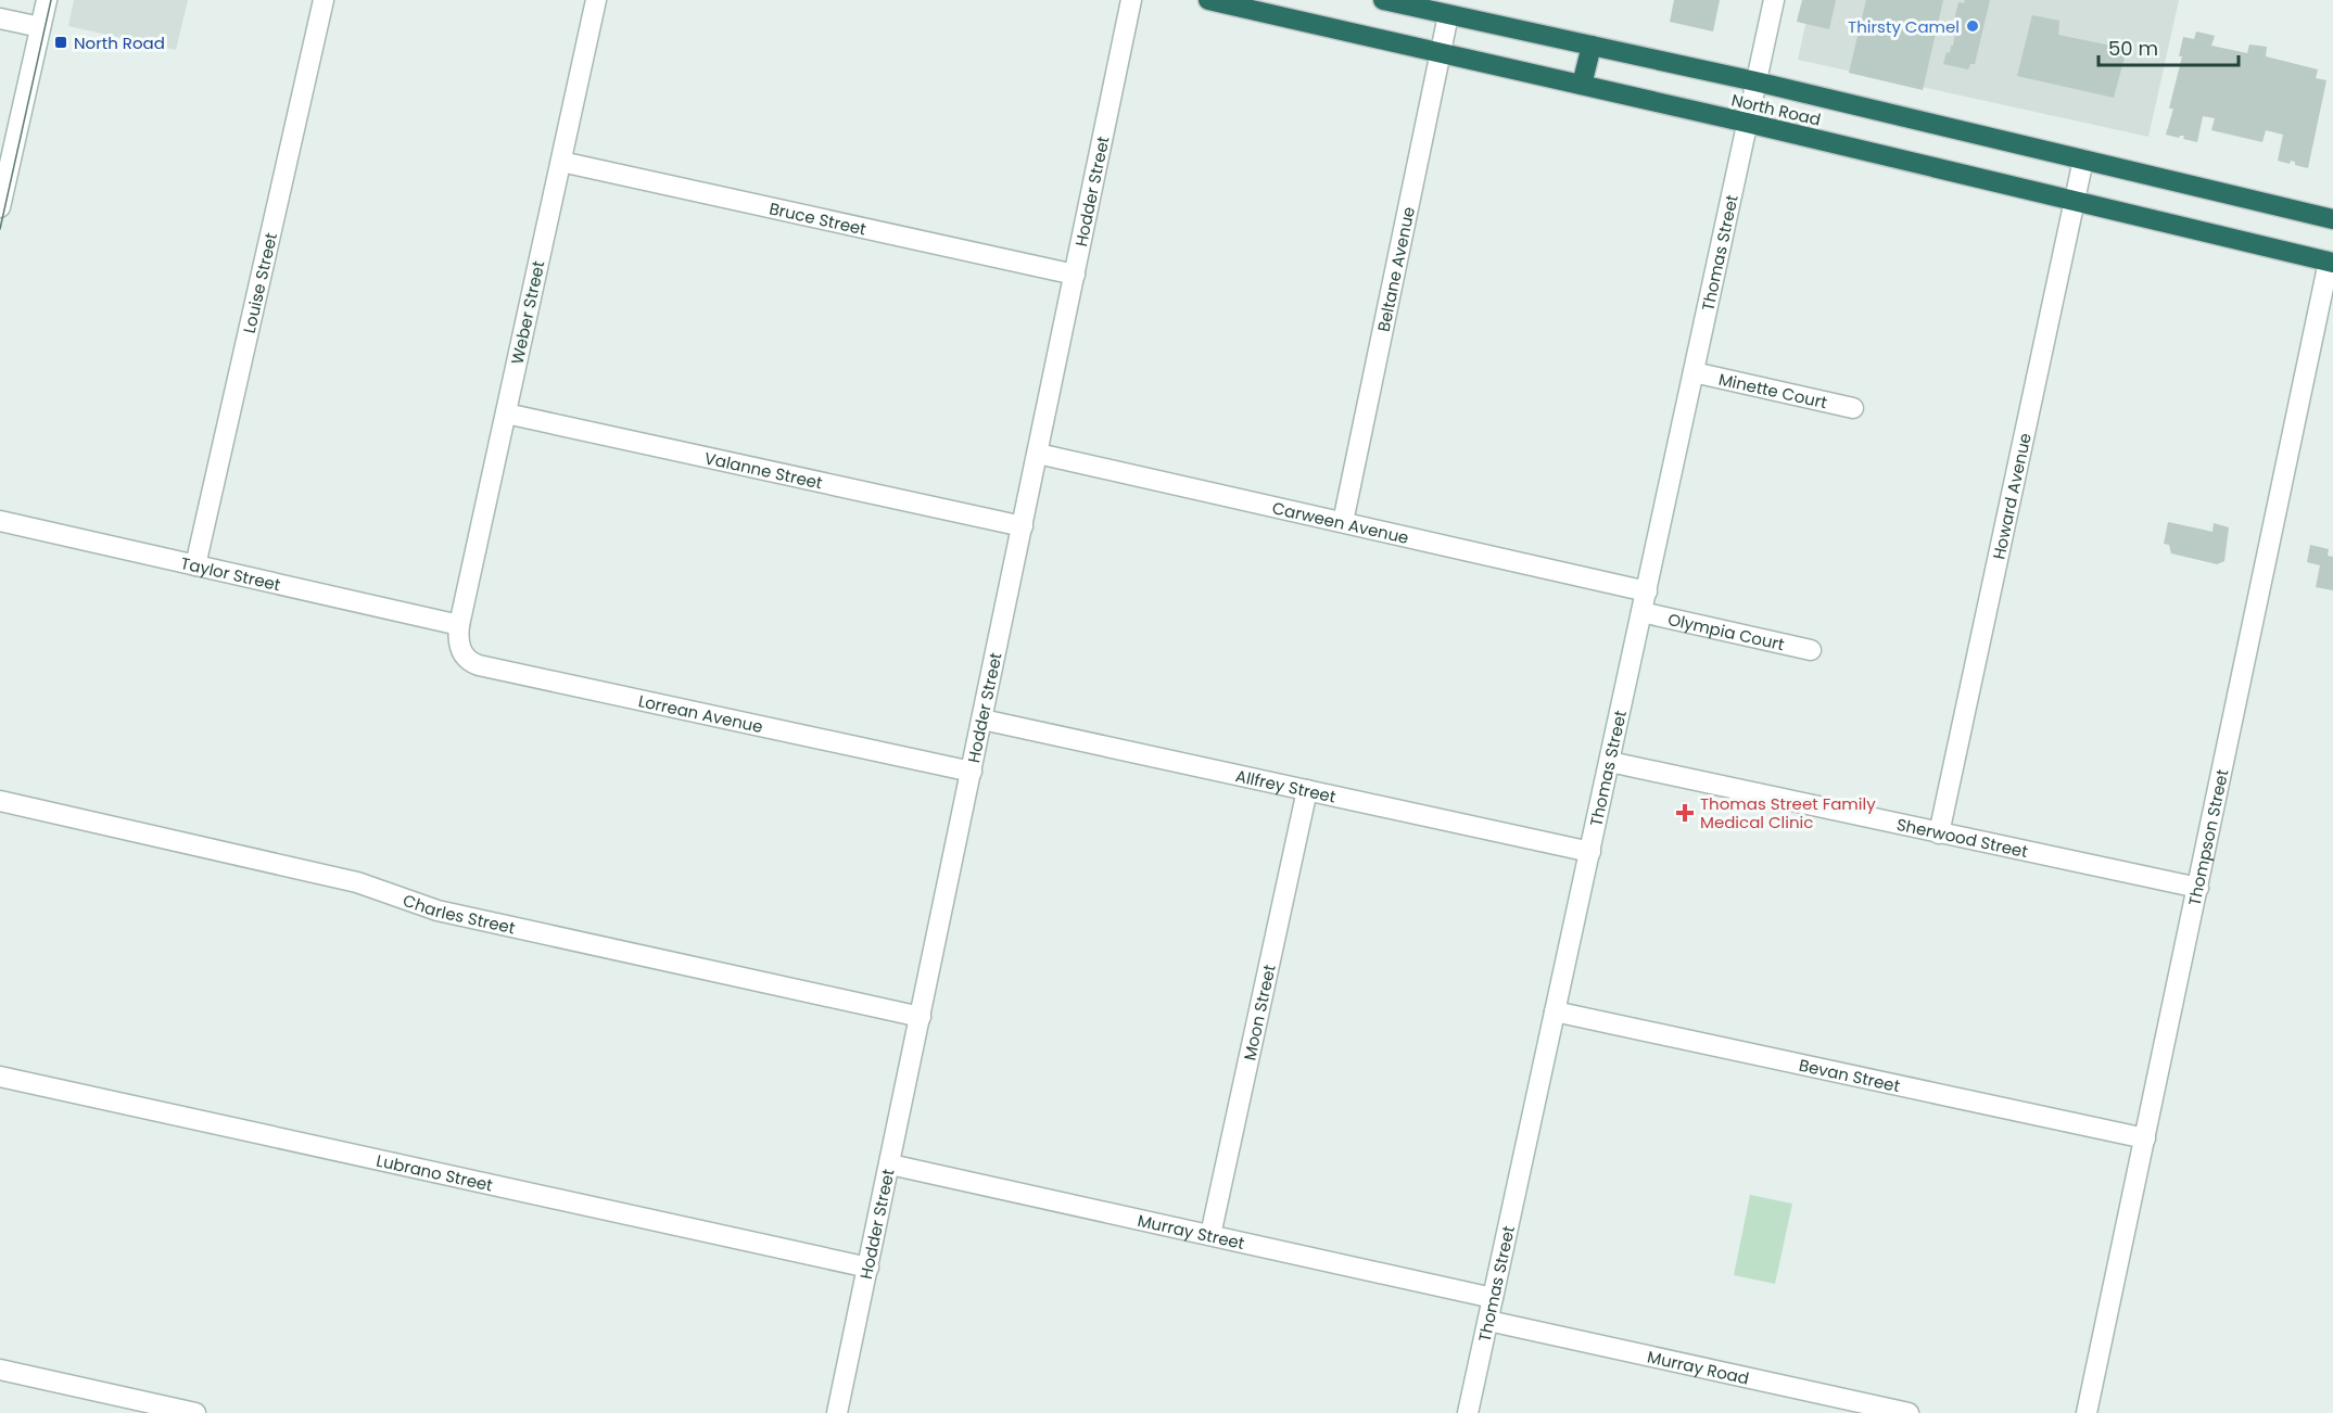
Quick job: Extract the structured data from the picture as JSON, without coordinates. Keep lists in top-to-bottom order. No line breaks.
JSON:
{"streets":{"highway":["North Road"],"street":["Hodder Street","Bruce Street","Thomas Street","Beltane Avenue","Louise Street","Weber Street","Minette Court","Valanne Street","Howard Avenue","Carween Avenue","Taylor Street","Olympia Court","Lorrean Avenue","Allfrey Street","Sherwood Street","Thompson Street","Charles Street","Moon Street","Bevan Street","Lubrano Street","Murray Street","Murray Road"]},"crossings":[["North Road","Thomas Street"],["North Road","Beltane Avenue"],["North Road","Howard Avenue"],["North Road","Thompson Street"],["Hodder Street","Bruce Street"],["Hodder Street","Valanne Street"],["Hodder Street","Carween Avenue"],["Hodder Street","Lorrean Avenue"],["Hodder Street","Allfrey Street"],["Hodder Street","Charles Street"],["Hodder Street","Lubrano Street"],["Hodder Street","Murray Street"],["Bruce Street","Weber Street"],["Thomas Street","Minette Court"],["Thomas Street","Carween Avenue"],["Thomas Street","Olympia Court"],["Thomas Street","Allfrey Street"],["Thomas Street","Sherwood Street"],["Thomas Street","Bevan Street"],["Thomas Street","Murray Street"],["Thomas Street","Murray Road"],["Beltane Avenue","Carween Avenue"],["Louise Street","Taylor Street"],["Weber Street","Valanne Street"],["Weber Street","Taylor Street"],["Weber Street","Lorrean Avenue"],["Howard Avenue","Sherwood Street"],["Taylor Street","Lorrean Avenue"],["Allfrey Street","Moon Street"],["Sherwood Street","Thompson Street"],["Thompson Street","Bevan Street"],["Moon Street","Murray Street"]],"places":{"other":["Thirsty Camel"],"transit":["North Road"],"health":["Thomas Street Family Medical Clinic"]},"scale_bar":"50 m"}
